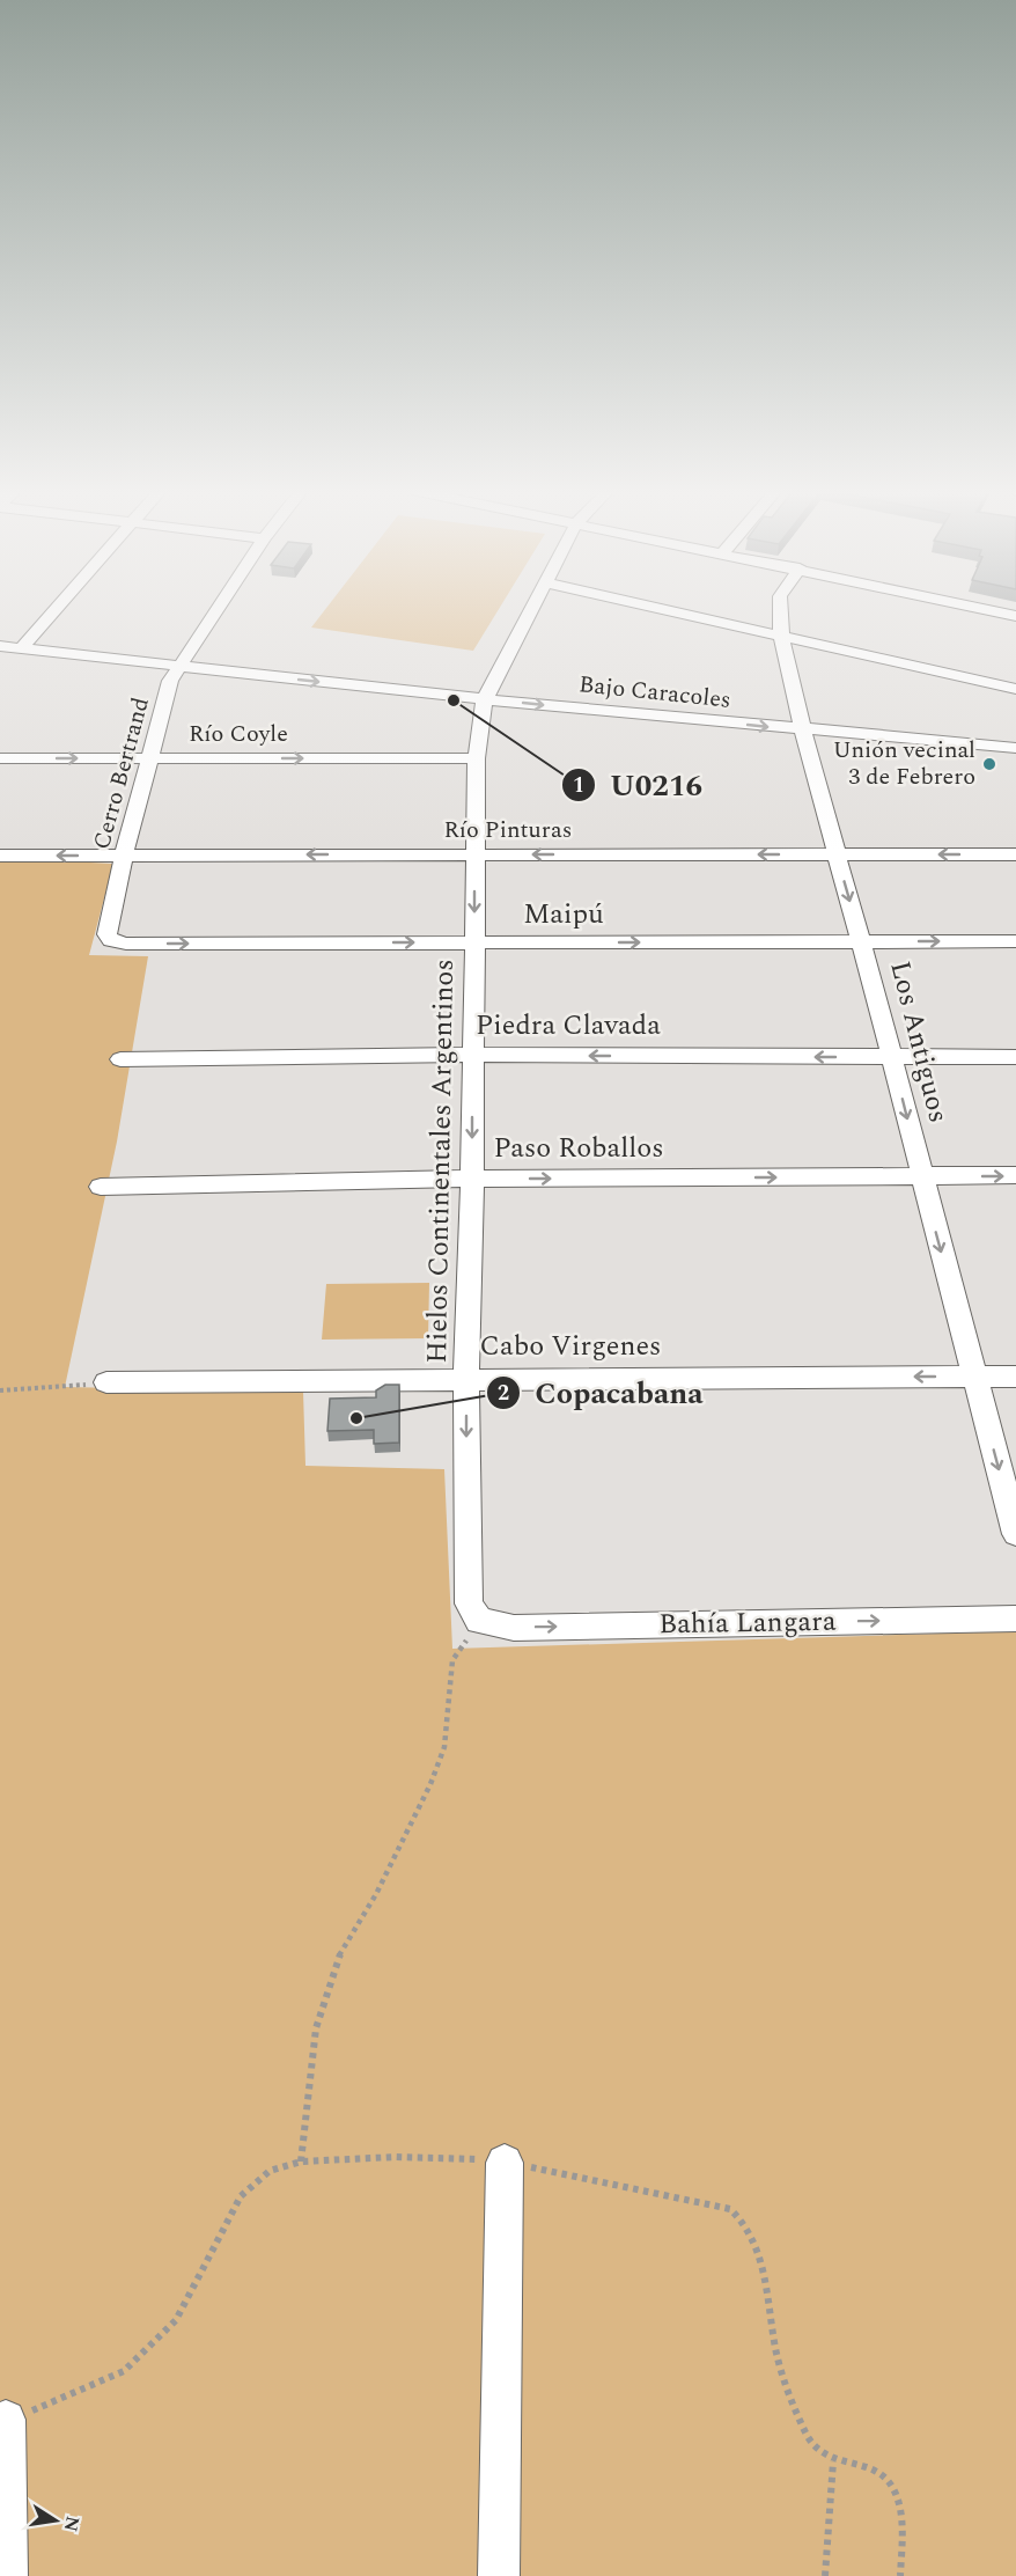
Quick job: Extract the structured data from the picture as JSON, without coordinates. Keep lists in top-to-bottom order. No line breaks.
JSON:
{"streets":{"street":["Bajo Caracoles","Río Coyle","Cerro Bertrand","Río Pinturas","Maipú","Piedra Clavada","Los Antiguos","Paso Roballos","Hielos Continentales Argentinos","Cabo Virgenes","Bahía Langara"]},"crossings":[["Bajo Caracoles","Cerro Bertrand"],["Bajo Caracoles","Los Antiguos"],["Bajo Caracoles","Hielos Continentales Argentinos"],["Río Coyle","Cerro Bertrand"],["Río Coyle","Hielos Continentales Argentinos"],["Cerro Bertrand","Río Pinturas"],["Cerro Bertrand","Maipú"],["Río Pinturas","Los Antiguos"],["Río Pinturas","Hielos Continentales Argentinos"],["Maipú","Los Antiguos"],["Maipú","Hielos Continentales Argentinos"],["Piedra Clavada","Los Antiguos"],["Piedra Clavada","Hielos Continentales Argentinos"],["Los Antiguos","Paso Roballos"],["Los Antiguos","Cabo Virgenes"],["Paso Roballos","Hielos Continentales Argentinos"],["Hielos Continentales Argentinos","Cabo Virgenes"],["Hielos Continentales Argentinos","Bahía Langara"]],"one_way":["Bajo Caracoles","Río Coyle","Río Pinturas","Maipú","Piedra Clavada","Los Antiguos","Paso Roballos","Hielos Continentales Argentinos","Cabo Virgenes","Bahía Langara"],"places":["U0216","Unión vecinal 3 de Febrero","Copacabana"],"north":"right"}
